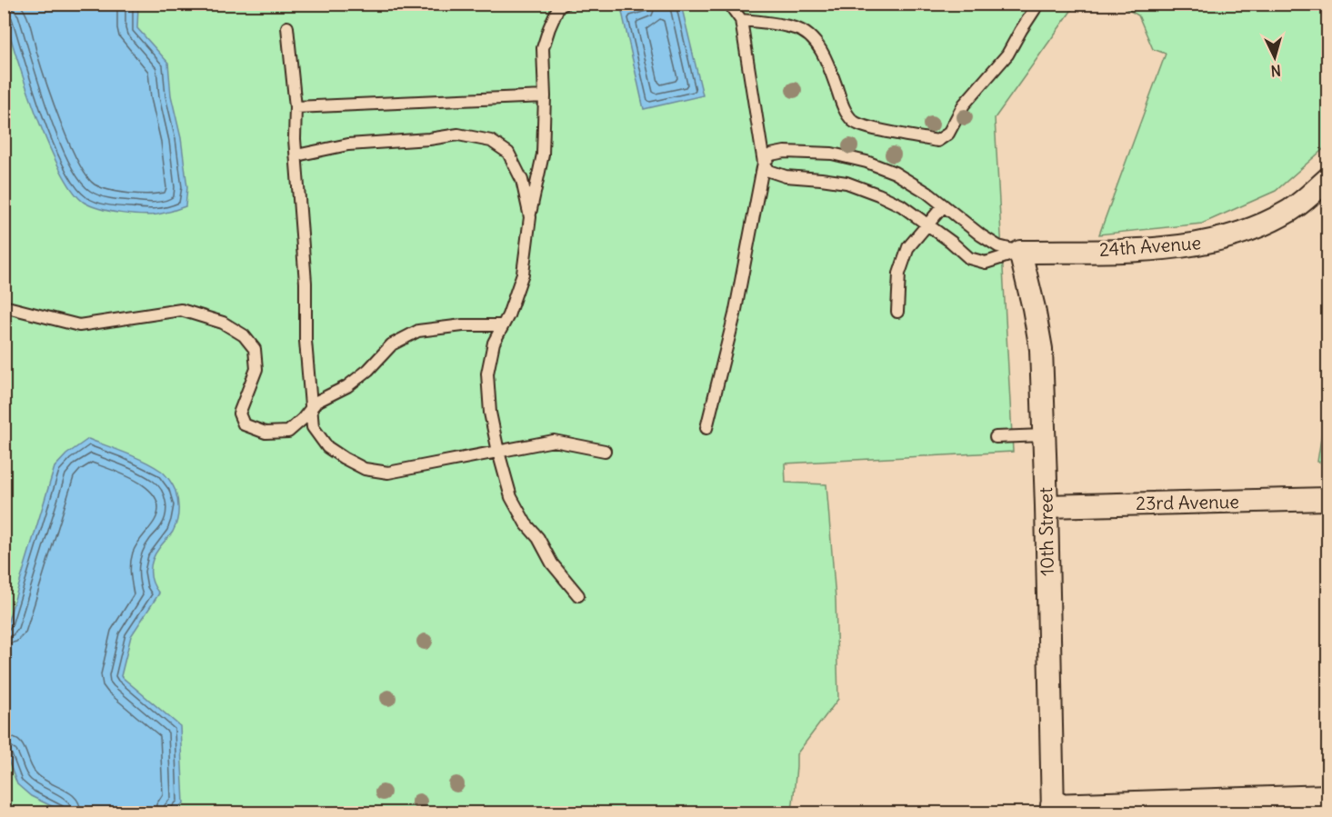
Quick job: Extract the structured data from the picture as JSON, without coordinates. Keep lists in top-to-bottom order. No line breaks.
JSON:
{"streets":{"street":["24th Avenue","23rd Avenue","10th Street"]},"crossings":[["24th Avenue","10th Street"],["23rd Avenue","10th Street"]],"north":"bottom"}
